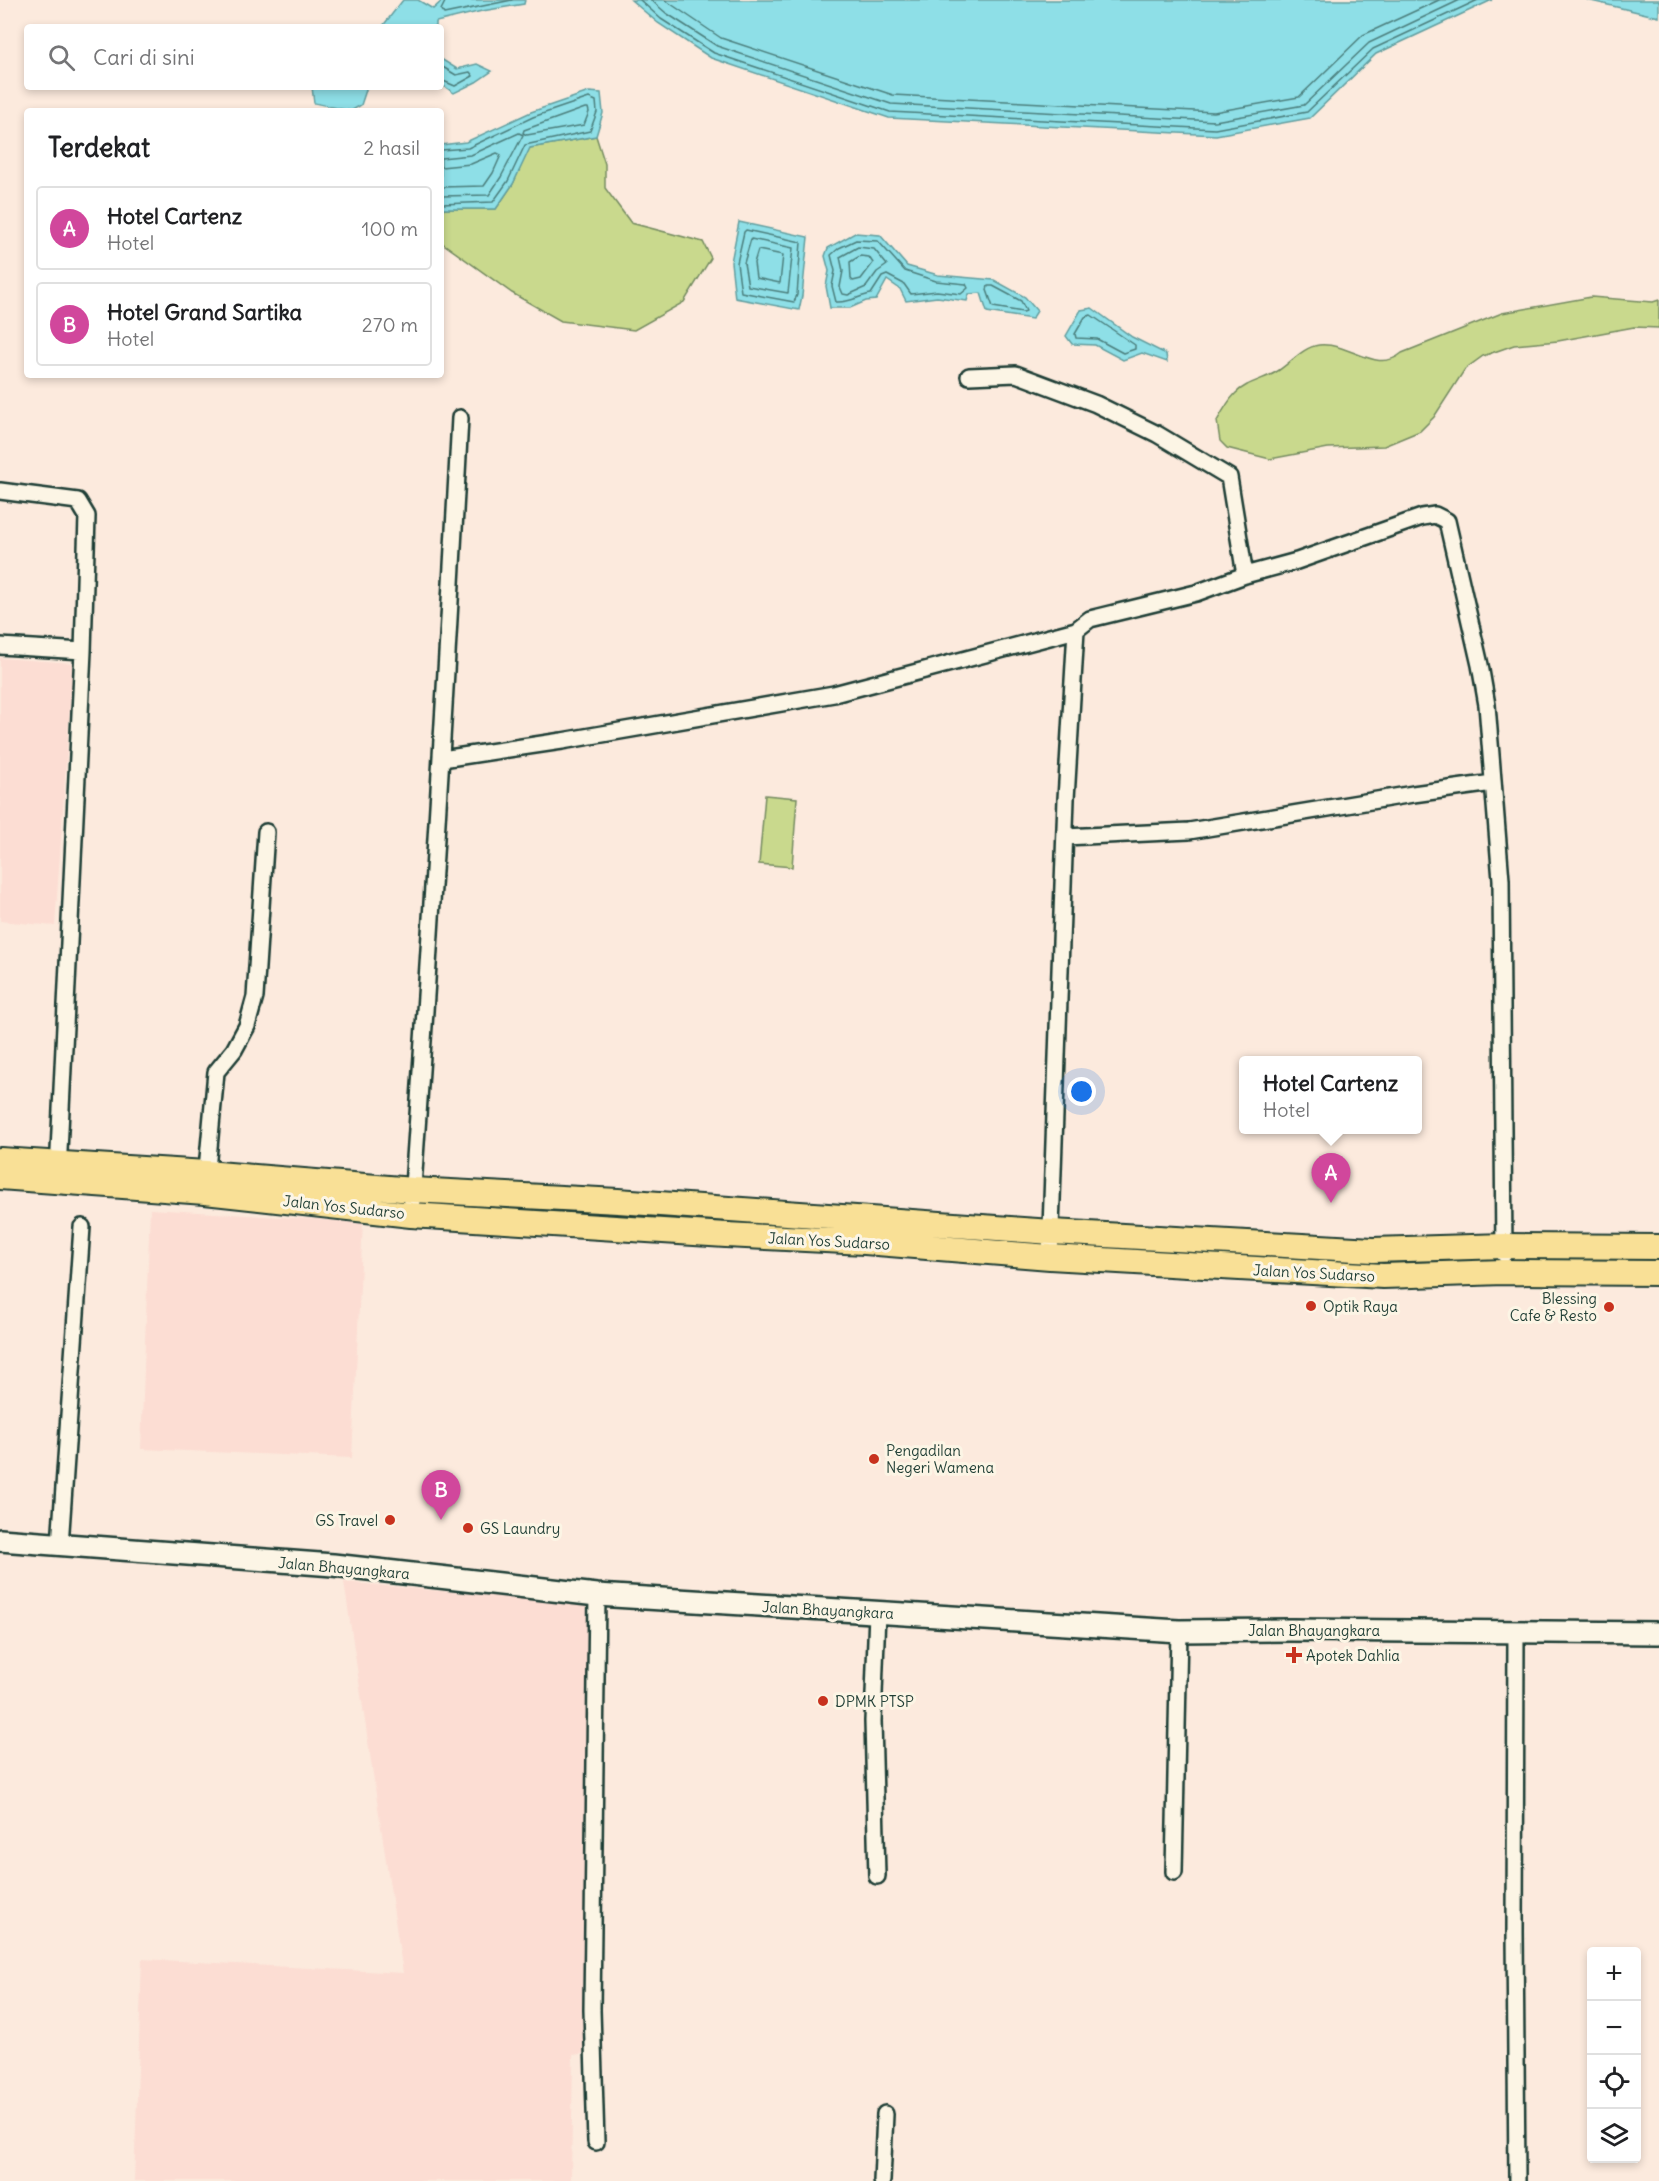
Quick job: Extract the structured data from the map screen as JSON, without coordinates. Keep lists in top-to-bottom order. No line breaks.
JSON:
{"streets":{"highway":["Jalan Yos Sudarso"],"main road":["Jalan Bhayangkara"]},"places":{"other":["Optik Raya","Blessing Cafe & Resto","Pengadilan Negeri Wamena","GS Travel","GS Laundry","DPMK PTSP"],"health":["Apotek Dahlia"]},"page":{"search":"Cari di sini","heading":["Terdekat","2 hasil"],"list":[{"mark":"A","name":"Hotel Cartenz","note":"Hotel","value":"100 m"},{"mark":"B","name":"Hotel Grand Sartika","note":"Hotel","value":"270 m"}],"popup":["Hotel Cartenz","Hotel"],"pins":["A","B"],"map_buttons":["+","−"]}}
